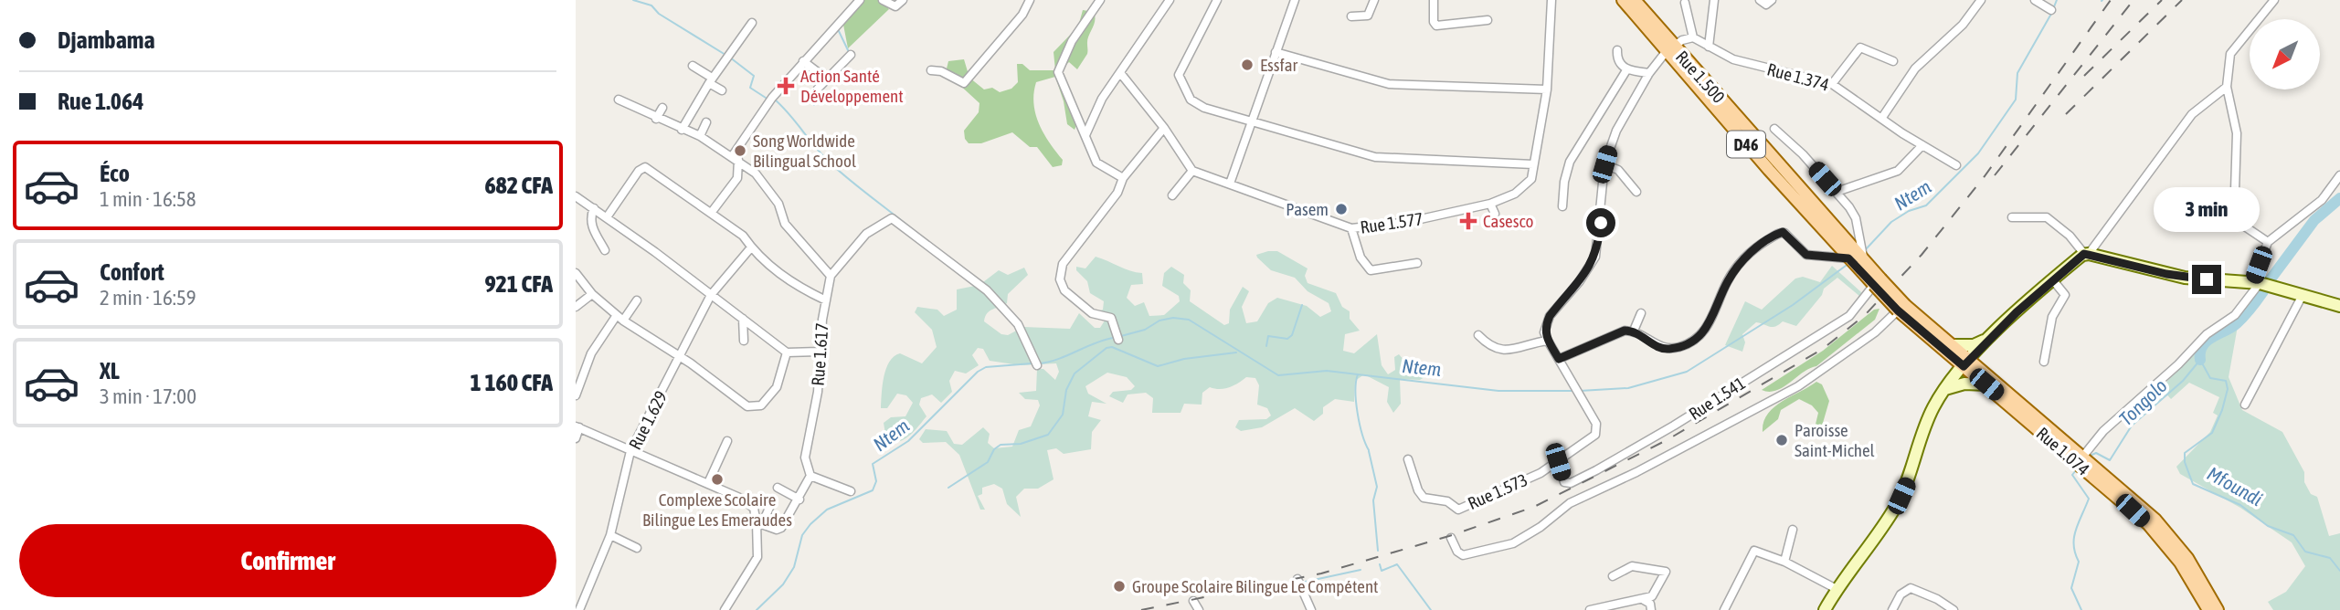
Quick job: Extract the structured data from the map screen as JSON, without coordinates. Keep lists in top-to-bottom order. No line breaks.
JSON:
{"streets":{"main road":["Rue 1.500","D46","Rue 1.074"],"street":["Rue 1.374","Rue 1.577","Rue 1.617","Rue 1.541","Rue 1.629","Rue 1.573"]},"crossings":[["Rue 1.500","D46"],["Rue 1.500","Rue 1.541"],["D46","Rue 1.541"],["D46","Rue 1.074"],["Rue 1.617","Rue 1.629"],["Rue 1.541","Rue 1.573"]],"water":["Ntem","Tongolo","Mfoundi"],"places":{"other":["Essfar","Song Worldwide Bilingual School","Pasem","Paroisse Saint-Michel","Complexe Scolaire Bilingue Les Emeraudes","Groupe Scolaire Bilingue Le Compétent"],"health":["Action Santé Développement","Casesco"]},"north":"bottom left","page":{"banner":["Djambama","Rue 1.064"],"list":[{"name":"Éco","note":"1 min · 16:58","value":"682 CFA"},{"name":"Confort","note":"2 min · 16:59","value":"921 CFA"},{"name":"XL","note":"3 min · 17:00","value":"1 160 CFA"}],"bubble":"3 min","buttons":"Confirmer"}}
